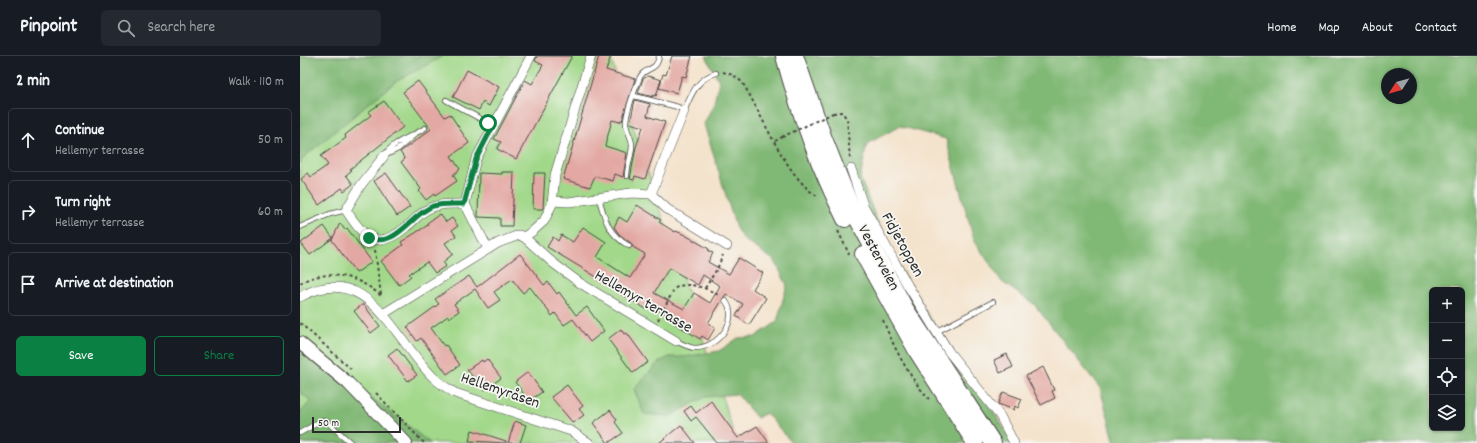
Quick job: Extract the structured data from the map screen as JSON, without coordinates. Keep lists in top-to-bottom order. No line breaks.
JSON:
{"streets":{"highway":["Vesterveien"],"street":["Fidjetoppen","Hellemyr terrasse","Hellemyråsen"]},"scale_bar":"50 m","north":"bottom left","page":{"header":"Pinpoint","search":"Search here","nav":["Home","Map","About","Contact"],"heading":["2 min","Walk · 110 m"],"list":[["Continue","Hellemyr terrasse","50 m"],["Turn right","Hellemyr terrasse","60 m"],"Arrive at destination"],"map_buttons":["+","−"],"buttons":["Save","Share"],"scale":"50 m"}}
